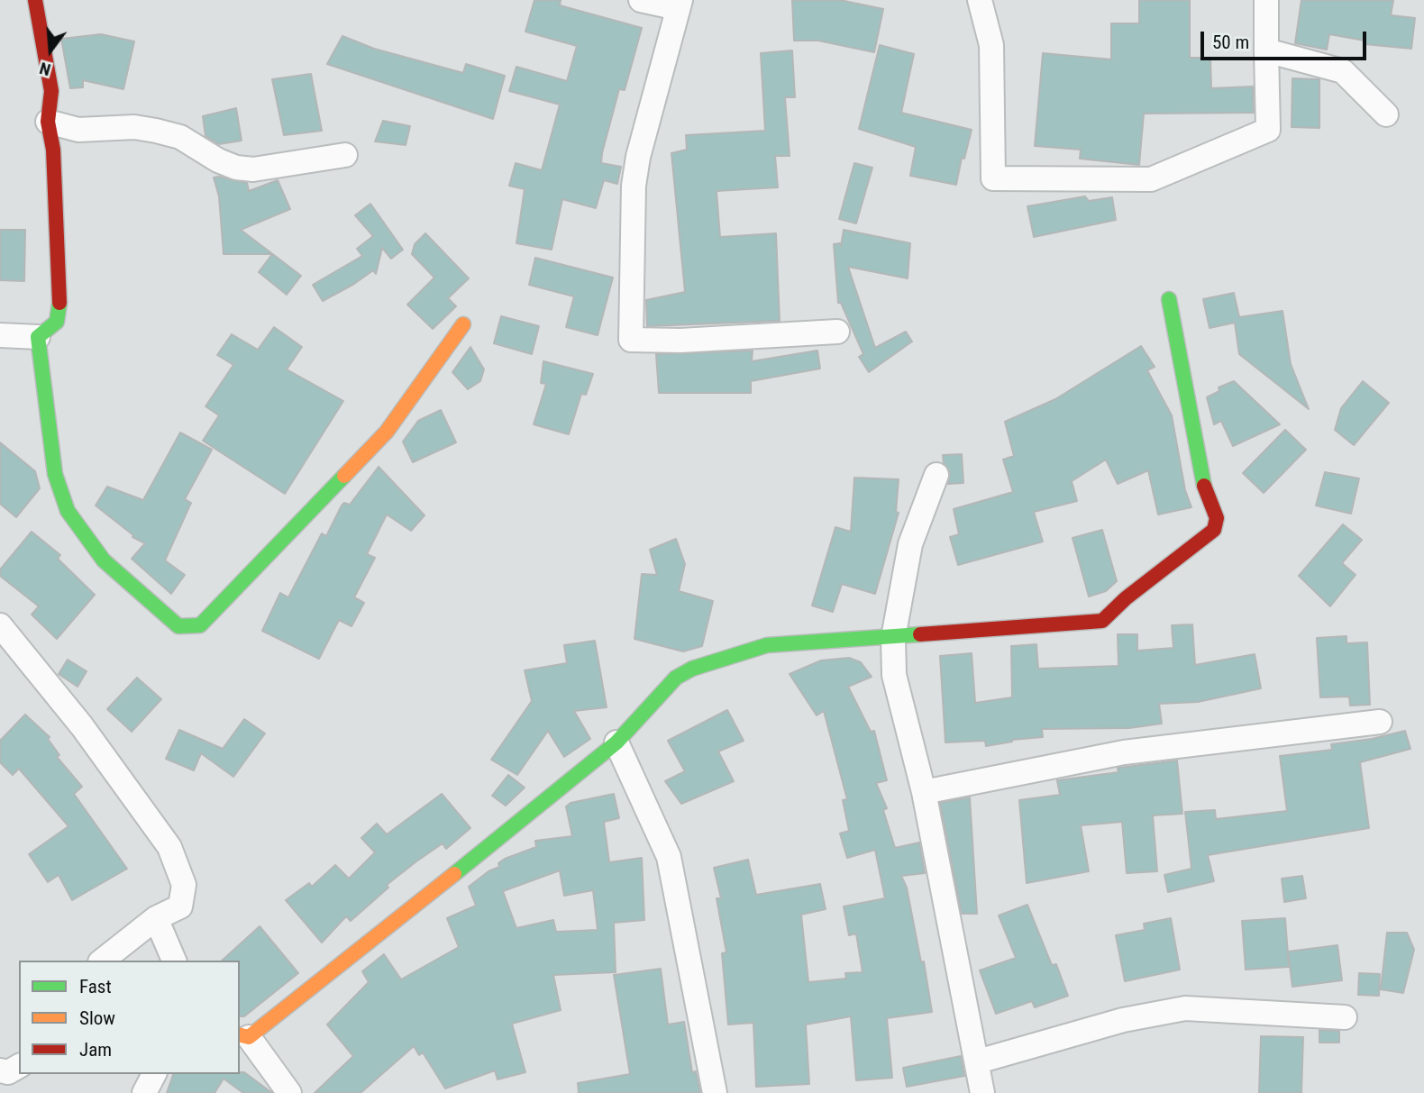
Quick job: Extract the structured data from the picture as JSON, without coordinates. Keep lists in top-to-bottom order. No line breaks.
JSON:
{"legend":["Fast","Slow","Jam"],"scale_bar":"50 m","north":"bottom"}
